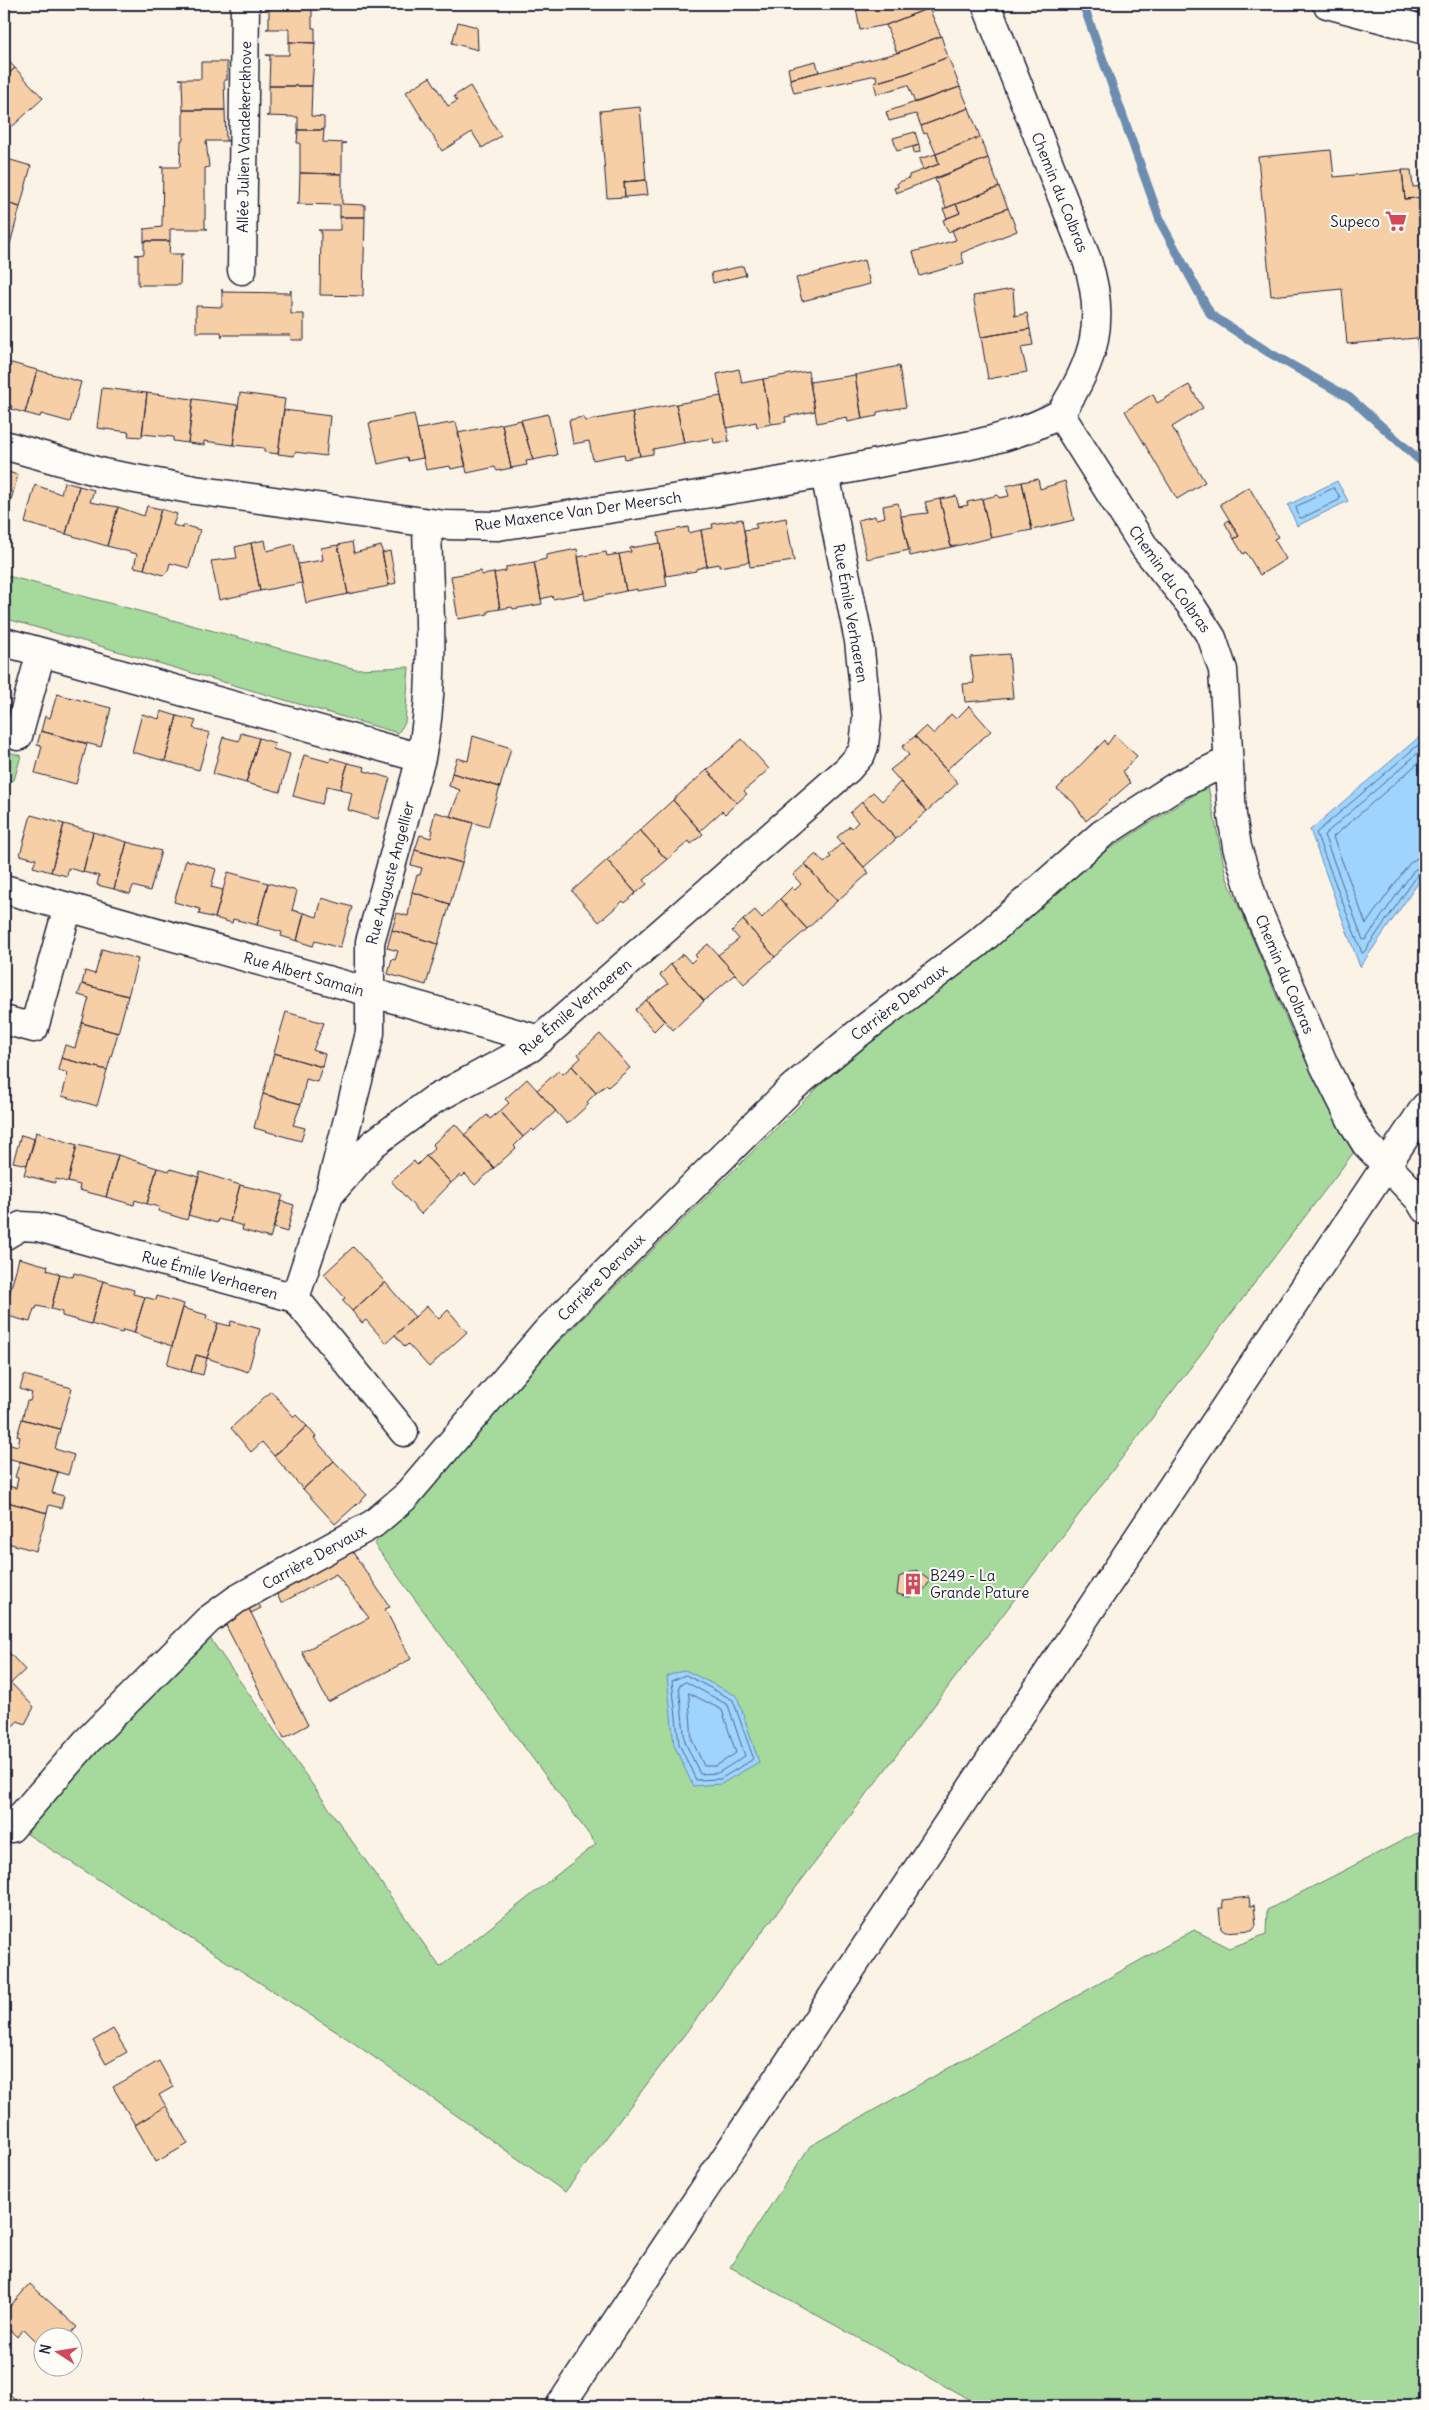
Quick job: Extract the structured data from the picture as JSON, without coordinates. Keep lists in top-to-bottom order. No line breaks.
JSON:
{"streets":{"street":["Allée Julien Vandekerckhove","Chemin du Colbras","Rue Maxence Van Der Meersch","Rue Émile Verhaeren","Rue Auguste Angellier","Rue Albert Samain","Carrière Dervaux"]},"crossings":[["Chemin du Colbras","Rue Maxence Van Der Meersch"],["Chemin du Colbras","Carrière Dervaux"],["Rue Maxence Van Der Meersch","Rue Émile Verhaeren"],["Rue Maxence Van Der Meersch","Rue Auguste Angellier"],["Rue Émile Verhaeren","Rue Auguste Angellier"],["Rue Émile Verhaeren","Rue Albert Samain"],["Rue Auguste Angellier","Rue Albert Samain"]],"places":{"supermarket":["Supeco"],"building":["B249 - La Grande Pature"]},"north":"left"}
